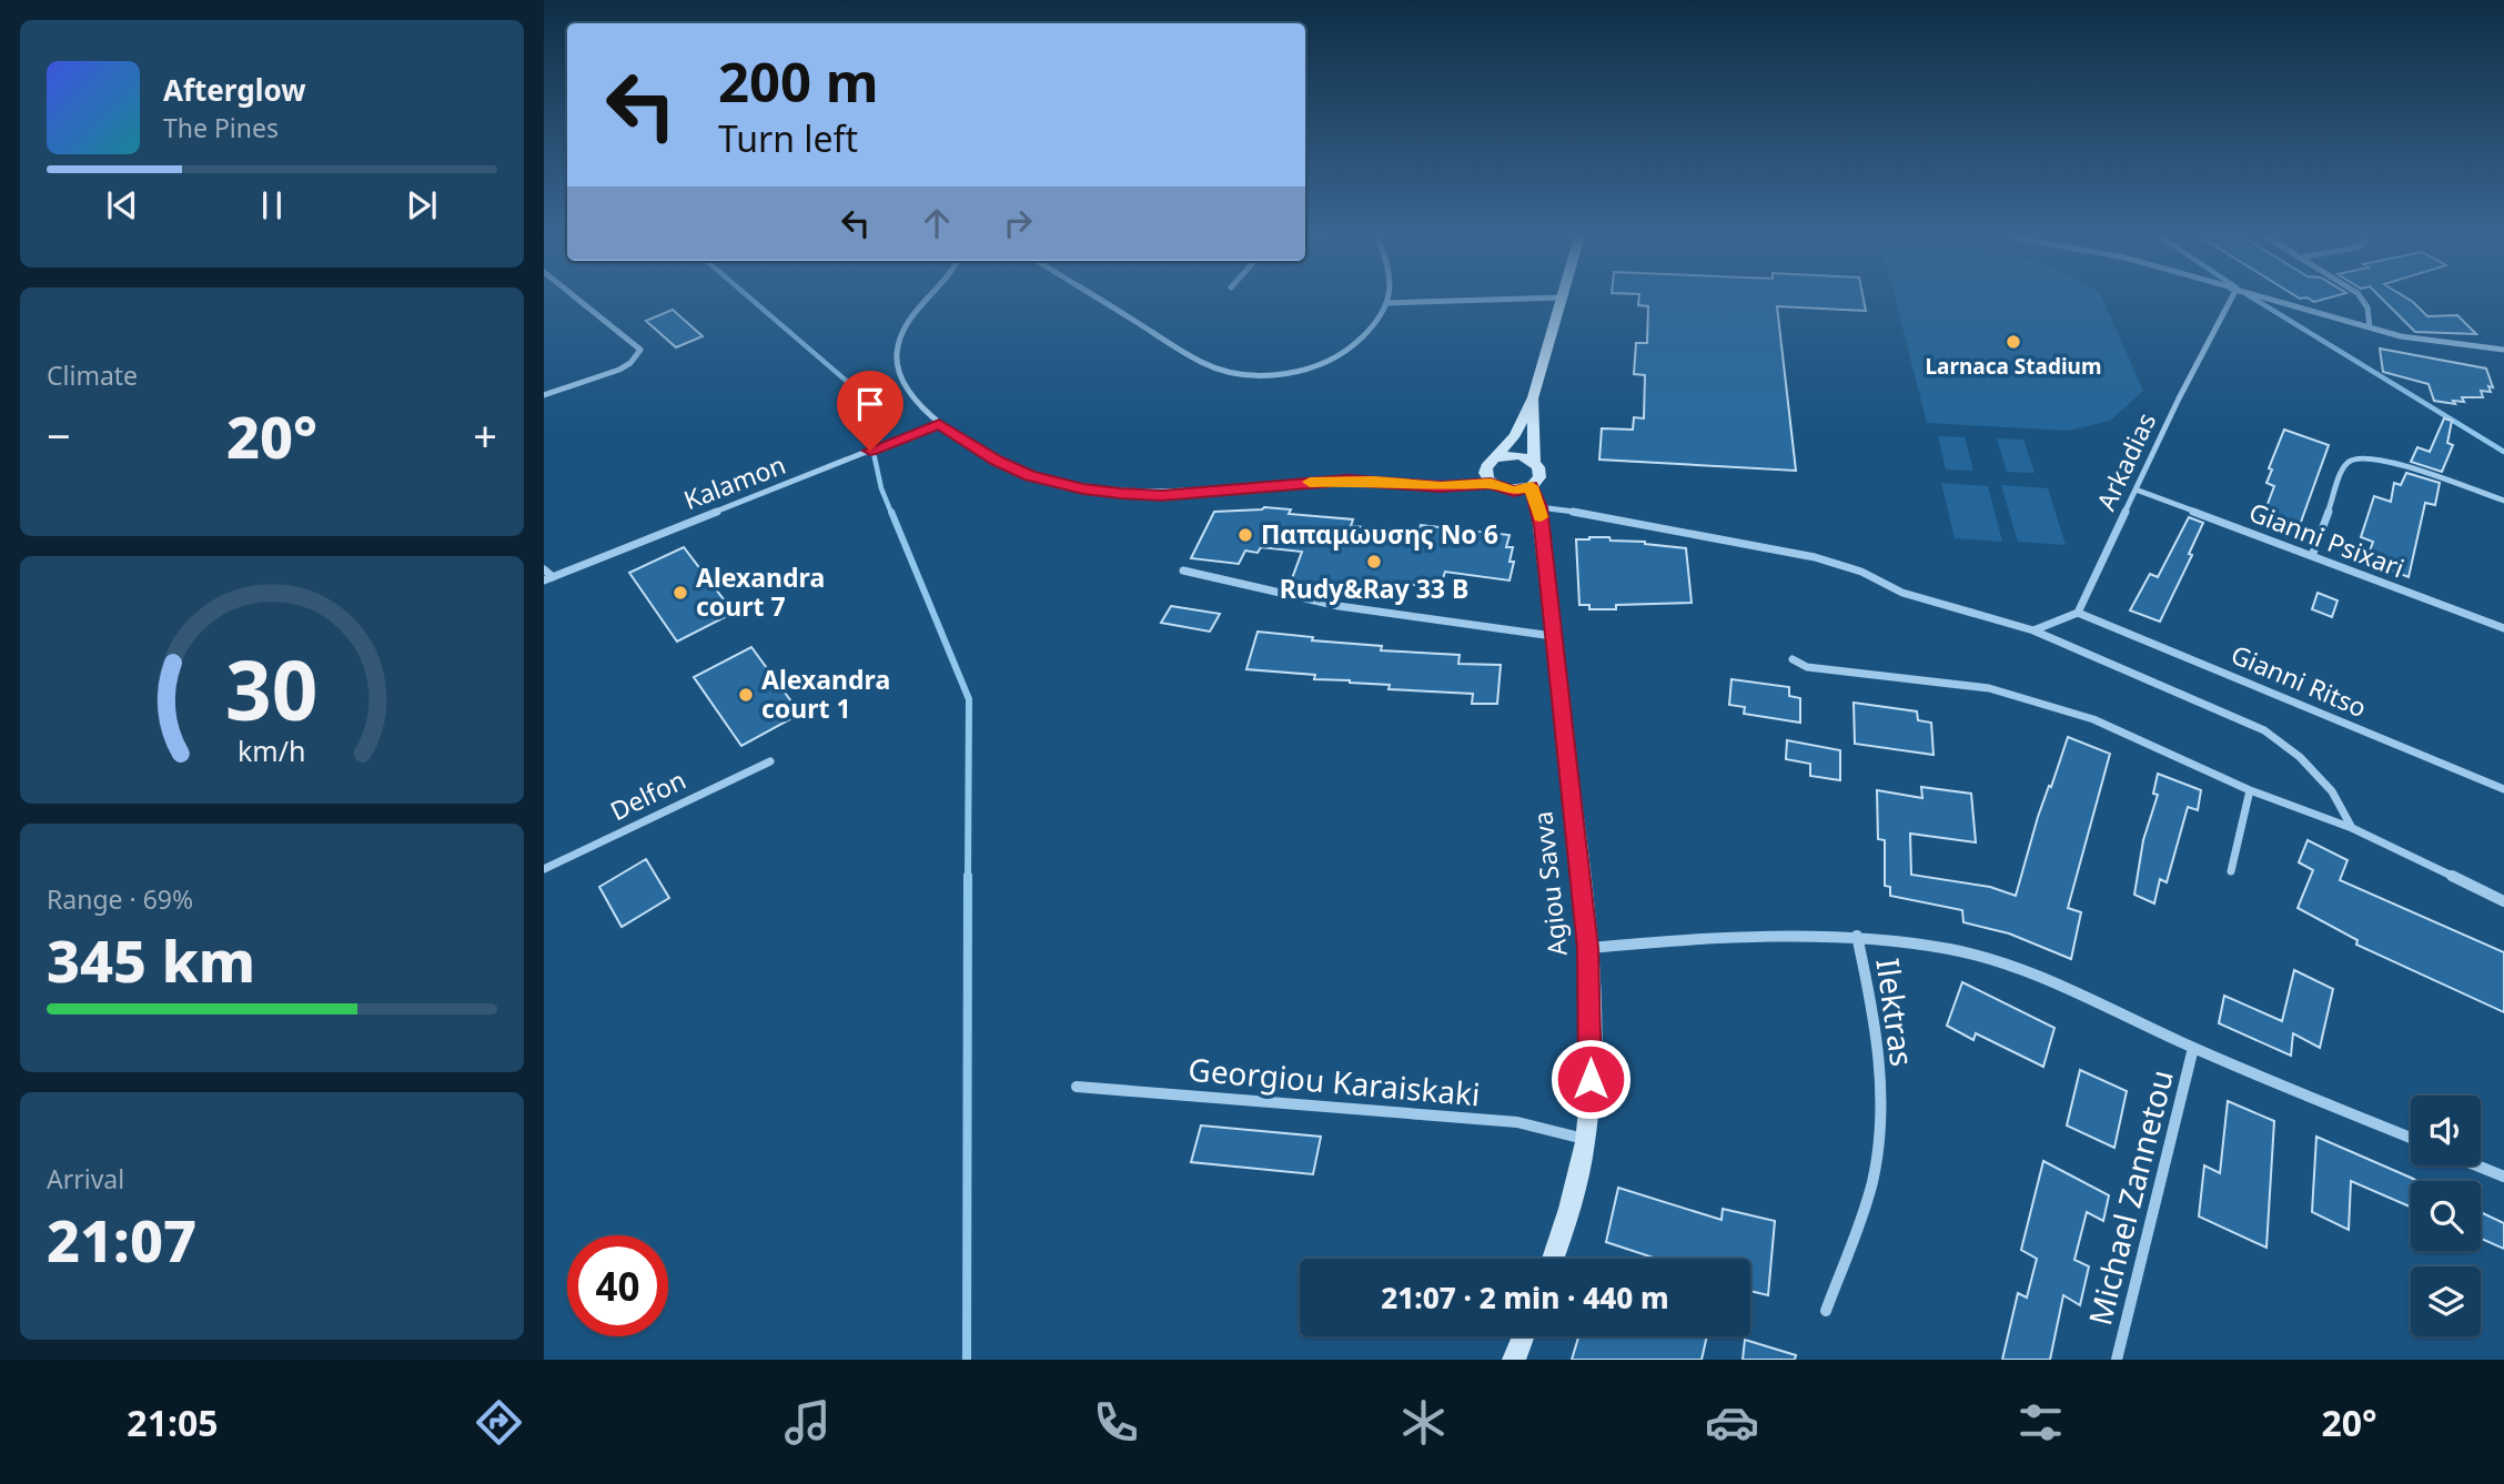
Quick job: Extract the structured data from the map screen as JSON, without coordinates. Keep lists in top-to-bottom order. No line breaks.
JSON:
{"streets":{"street":["Arkadias","Kalamon","Gianni Psixari","Gianni Ritso","Delfon","Agiou Savva","Ilektras","Georgiou Karaiskaki","Michael Zannetou"]},"crossings":[["Arkadias","Gianni Psixari"],["Arkadias","Gianni Ritso"],["Agiou Savva","Ilektras"],["Agiou Savva","Georgiou Karaiskaki"]],"places":["Larnaca Stadium","Παπαμωυσης No 6","Rudy&Ray 33 B","Alexandra court 7","Alexandra court 1"],"page":{"turn":["200 m","Turn left"],"song":["Afterglow","The Pines"],"tile":["Climate",["Range · 69%","345 km"],["Arrival","21:07"]],"heat":["−","20°","+"],"limit":"40","trip":"21:07 · 2 min · 440 m","tabs":["21:05","20°"],"gauge":["30","km/h"]}}
